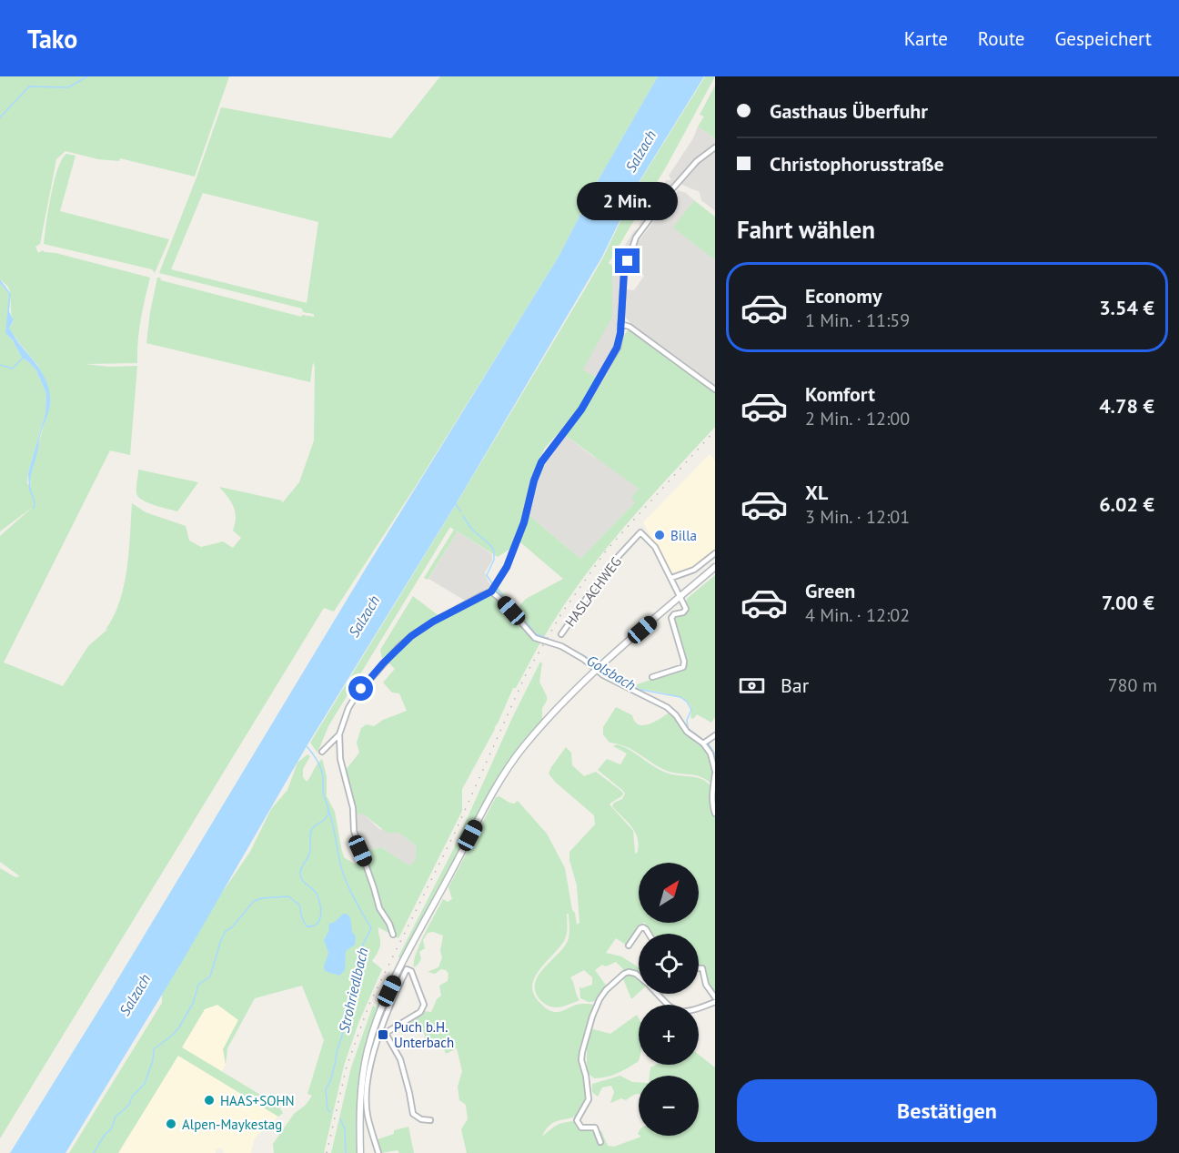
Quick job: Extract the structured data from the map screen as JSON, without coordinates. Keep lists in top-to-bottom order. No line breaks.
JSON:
{"streets":{"street":["HASLACHWEG"]},"water":["Salzach","Golsbach","Strohriedlbach"],"places":{"other":["Billa","HAAS+SOHN","Alpen-Maykestag"],"transit":["Puch b.H. Unterbach"]},"north":"top right","page":{"header":"Tako","nav":["Karte","Route","Gespeichert"],"banner":["Gasthaus Überfuhr","Christophorusstraße"],"bubble":"2 Min.","heading":"Fahrt wählen","list":[{"name":"Economy","note":"1 Min. · 11:59","value":"3.54 €"},{"name":"Komfort","note":"2 Min. · 12:00","value":"4.78 €"},{"name":"XL","note":"3 Min. · 12:01","value":"6.02 €"},{"name":"Green","note":"4 Min. · 12:02","value":"7.00 €"}],"pay":["Bar","780 m"],"map_buttons":["+","−"],"buttons":"Bestätigen"}}
